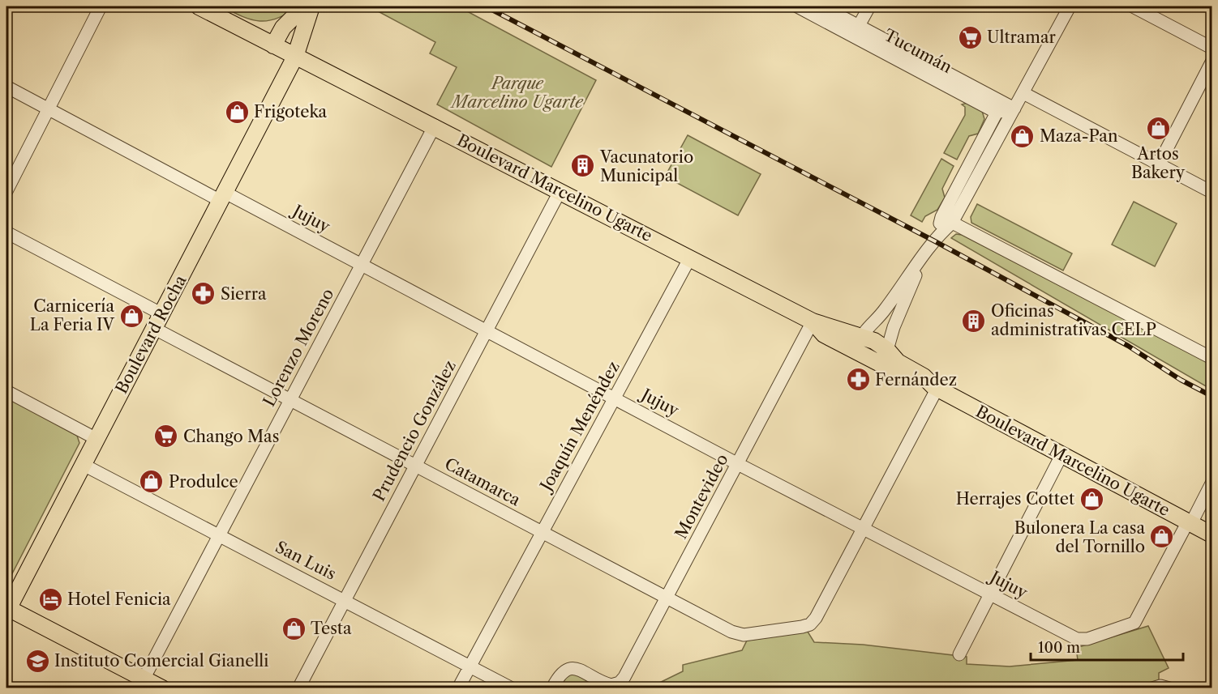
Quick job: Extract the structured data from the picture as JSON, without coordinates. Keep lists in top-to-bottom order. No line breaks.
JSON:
{"streets":{"main road":["Boulevard Marcelino Ugarte","Boulevard Rocha"],"street":["Tucumán","Jujuy","Lorenzo Moreno","Joaquín Menéndez","Prudencio González","Catamarca","Montevideo","San Luis"]},"crossings":[["Boulevard Marcelino Ugarte","Jujuy"],["Boulevard Marcelino Ugarte","Boulevard Rocha"],["Boulevard Marcelino Ugarte","Lorenzo Moreno"],["Boulevard Marcelino Ugarte","Joaquín Menéndez"],["Boulevard Marcelino Ugarte","Prudencio González"],["Boulevard Marcelino Ugarte","Montevideo"],["Jujuy","Boulevard Rocha"],["Jujuy","Lorenzo Moreno"],["Jujuy","Joaquín Menéndez"],["Jujuy","Prudencio González"],["Jujuy","Catamarca"],["Jujuy","Montevideo"],["Boulevard Rocha","Catamarca"],["Boulevard Rocha","San Luis"],["Lorenzo Moreno","Catamarca"],["Lorenzo Moreno","San Luis"],["Joaquín Menéndez","Catamarca"],["Joaquín Menéndez","San Luis"],["Prudencio González","Catamarca"],["Prudencio González","San Luis"],["Catamarca","Montevideo"]],"parks":["Parque Marcelino Ugarte"],"places":{"supermarket":["Ultramar","Chango Mas"],"shop":["Frigoteka","Artos Bakery","Maza-Pan","Carnicería La Feria IV","Produlce","Herrajes Cottet","Bulonera La casa del Tornillo","Testa"],"building":["Vacunatorio Municipal","Oficinas administrativas CELP"],"pharmacy":["Sierra","Fernández"],"hotel":["Hotel Fenicia"],"school or university":["Instituto Comercial Gianelli"]},"scale_bar":"100 m"}
